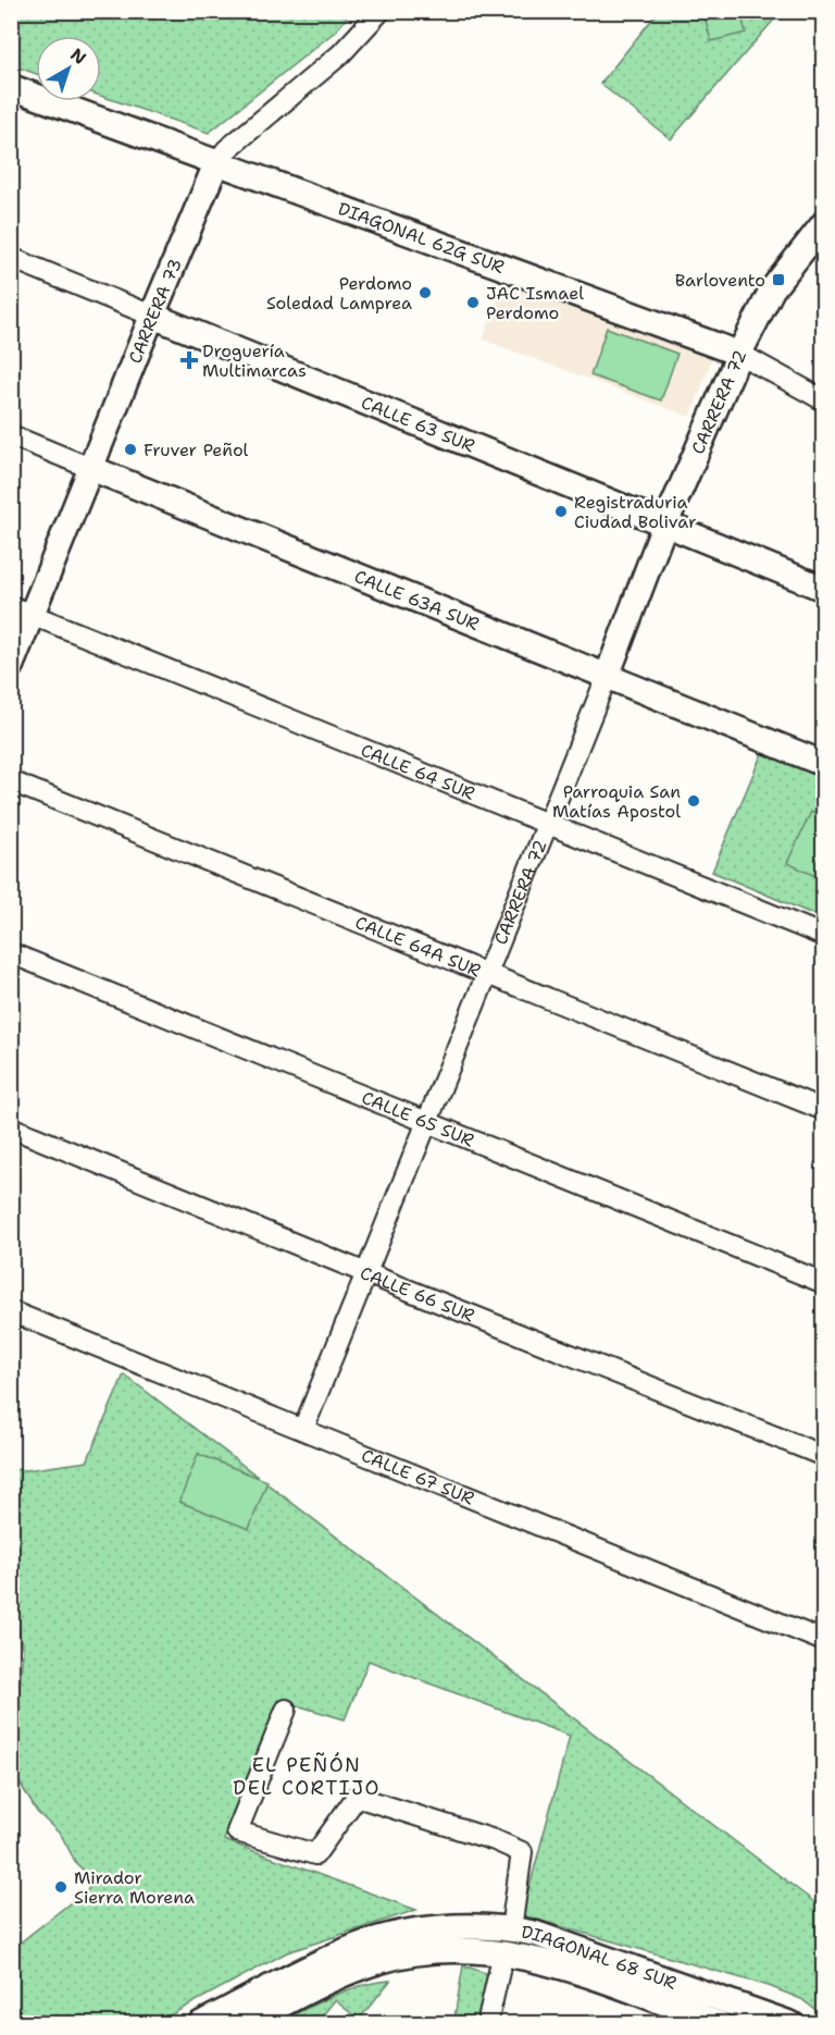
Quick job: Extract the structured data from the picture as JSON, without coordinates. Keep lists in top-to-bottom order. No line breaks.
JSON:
{"streets":{"street":["DIAGONAL 62G SUR","CARRERA 73","CARRERA 72","CALLE 63 SUR","CALLE 63A SUR","CALLE 64 SUR","CALLE 64A SUR","CALLE 65 SUR","CALLE 66 SUR","CALLE 67 SUR","DIAGONAL 68 SUR"]},"crossings":[["DIAGONAL 62G SUR","CARRERA 73"],["DIAGONAL 62G SUR","CARRERA 72"],["CARRERA 73","CALLE 63 SUR"],["CARRERA 73","CALLE 63A SUR"],["CARRERA 73","CALLE 64 SUR"],["CARRERA 72","CALLE 63 SUR"],["CARRERA 72","CALLE 63A SUR"],["CARRERA 72","CALLE 64 SUR"],["CARRERA 72","CALLE 64A SUR"],["CARRERA 72","CALLE 65 SUR"],["CARRERA 72","CALLE 66 SUR"],["CARRERA 72","CALLE 67 SUR"]],"districts":["EL PEÑÓN DEL CORTIJO"],"places":{"transit":["Barlovento"],"other":["Perdomo Soledad Lamprea","JAC Ismael Perdomo","Fruver Peñol","Registraduria Ciudad Bolivar","Parroquia San Matías Apostol","Mirador Sierra Morena"],"health":["Droguería Multimarcas"]},"north":"top right"}
